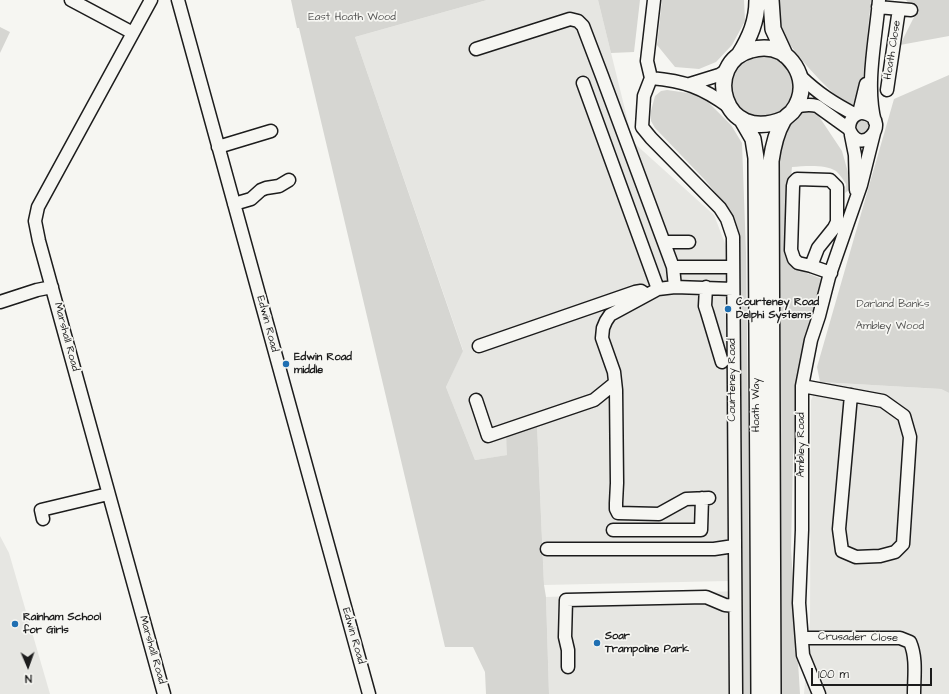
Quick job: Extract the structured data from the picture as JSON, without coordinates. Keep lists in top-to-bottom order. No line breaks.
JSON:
{"streets":{"main road":["Hoath Way"],"street":["Hoath Close","Edwin Road","Marshall Road","Courteney Road","Ambley Road","Crusader Close"]},"crossings":[["Ambley Road","Crusader Close"]],"parks":["East Hoath Wood","Darland Banks","Ambley Wood"],"places":["Courteney Road Delphi Systems","Edwin Road middle","Rainham School for Girls","Soar Trampoline Park"],"scale_bar":"100 m","north":"bottom"}
